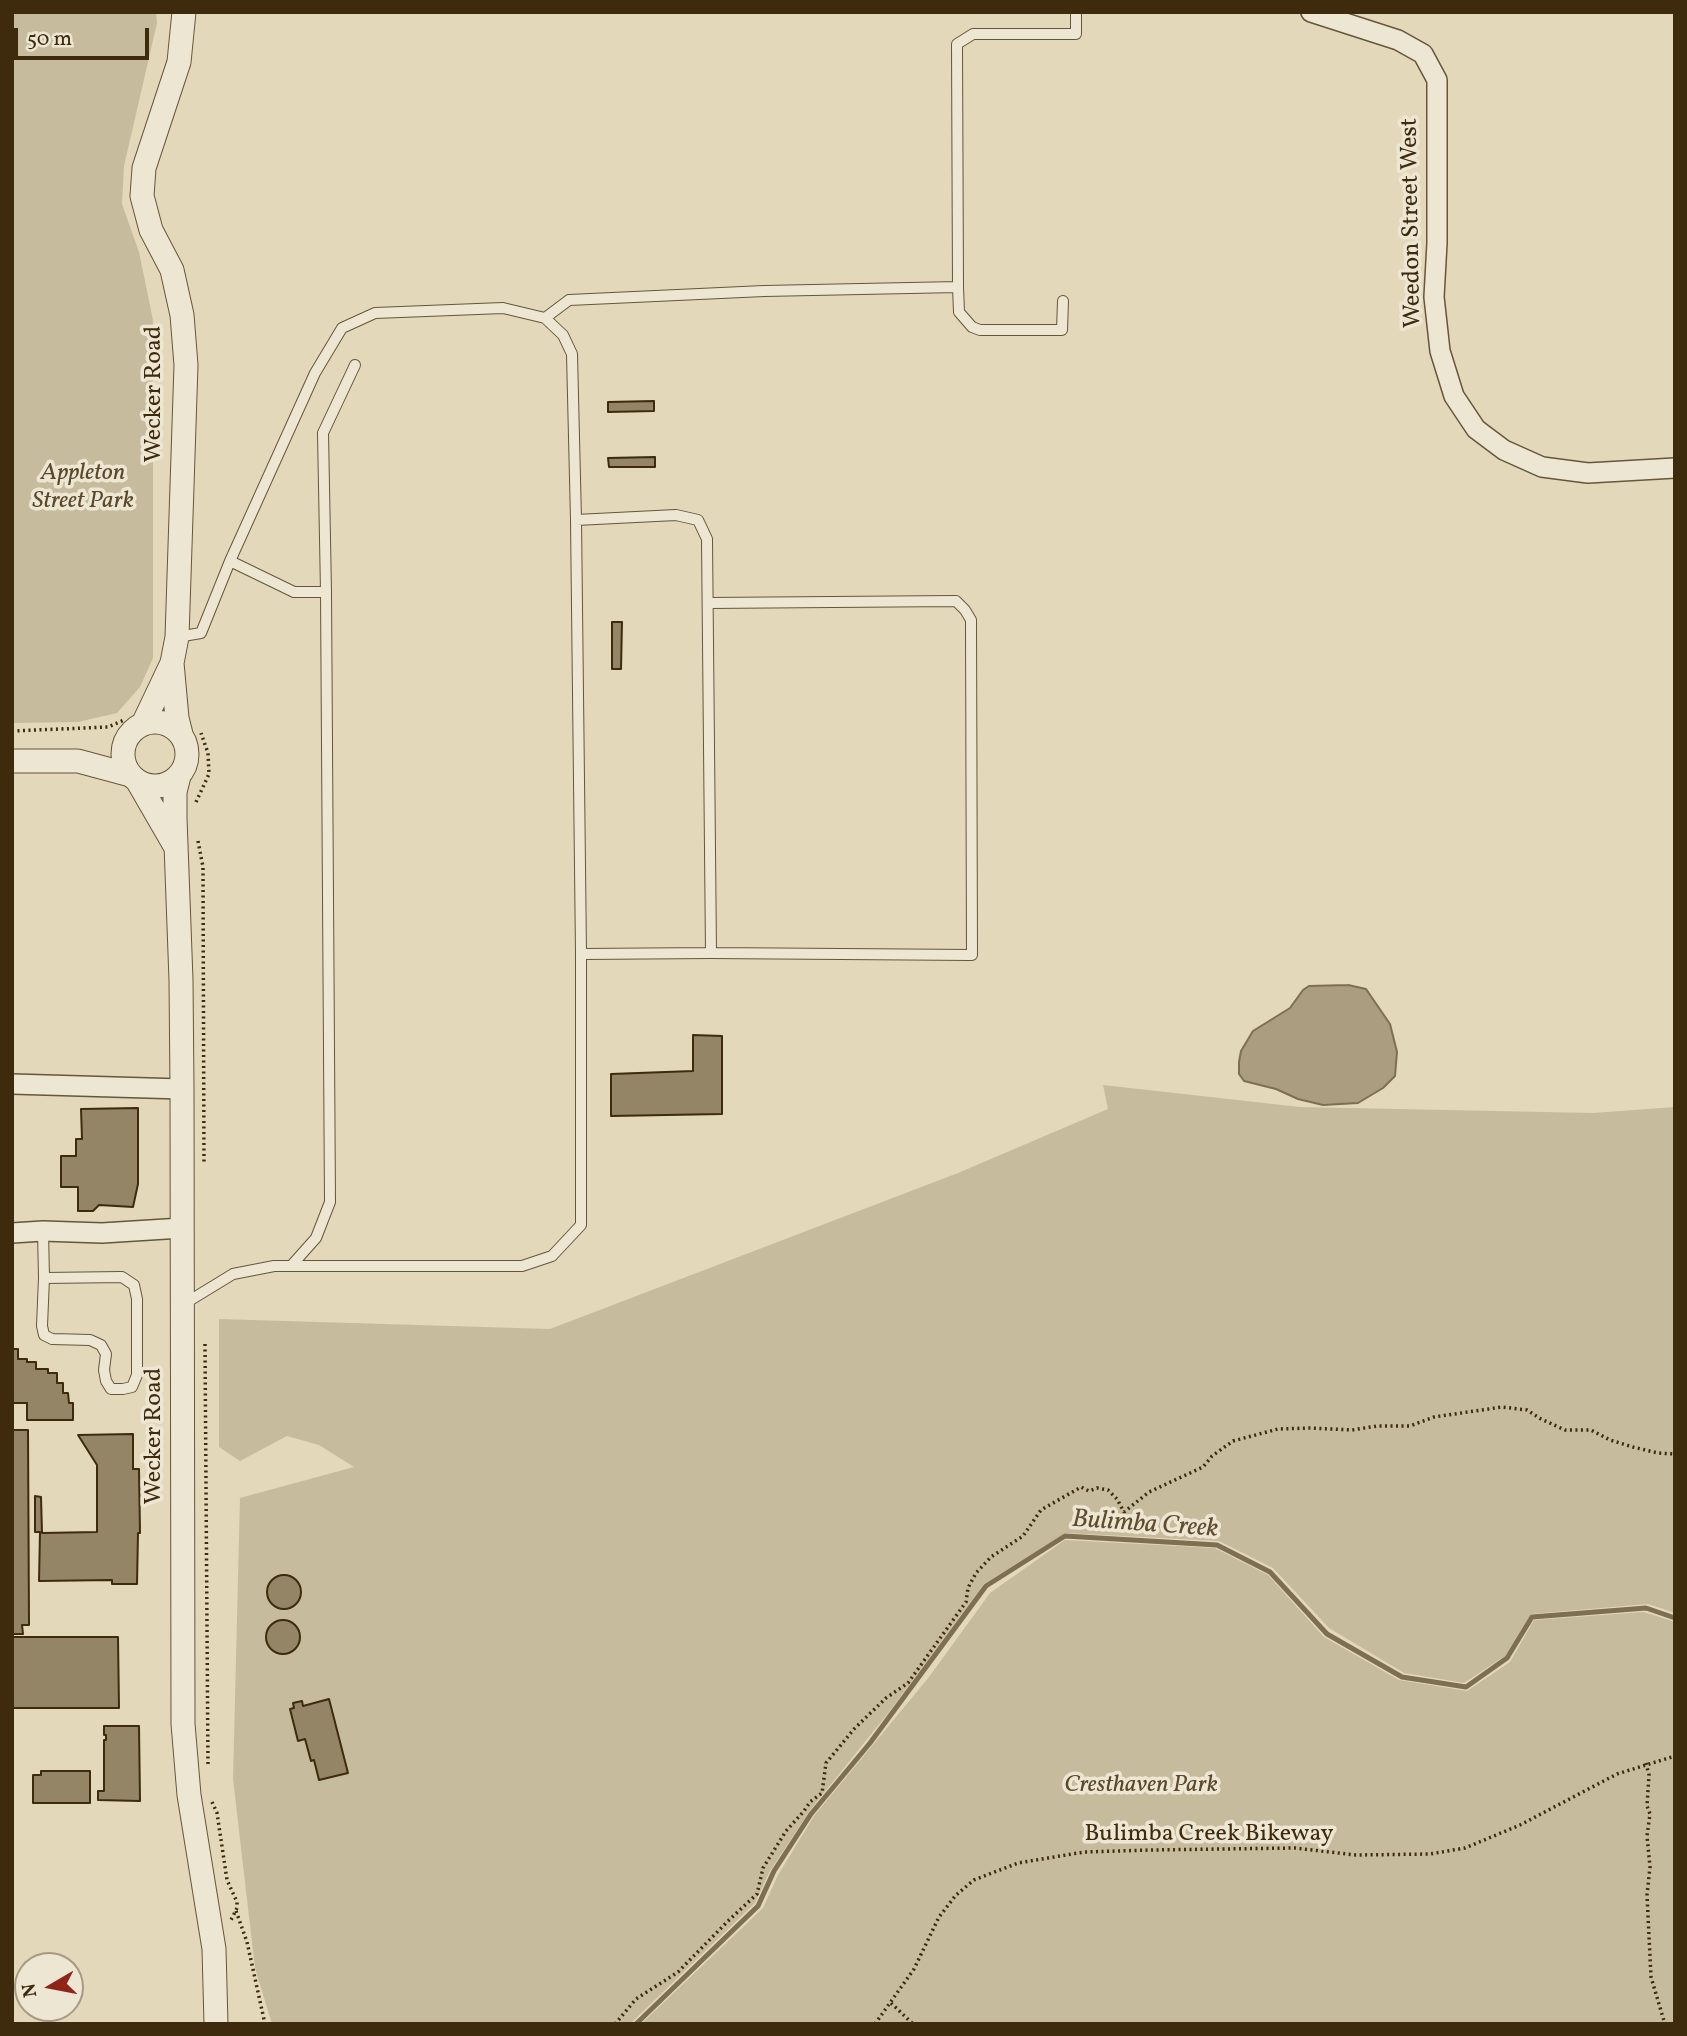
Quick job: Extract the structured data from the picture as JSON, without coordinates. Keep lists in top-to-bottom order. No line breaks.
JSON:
{"streets":{"street":["Weedon Street West","Wecker Road"],"path":["Bulimba Creek Bikeway"]},"water":["Bulimba Creek"],"parks":["Appleton Street Park","Cresthaven Park"],"scale_bar":"50 m","north":"left"}
